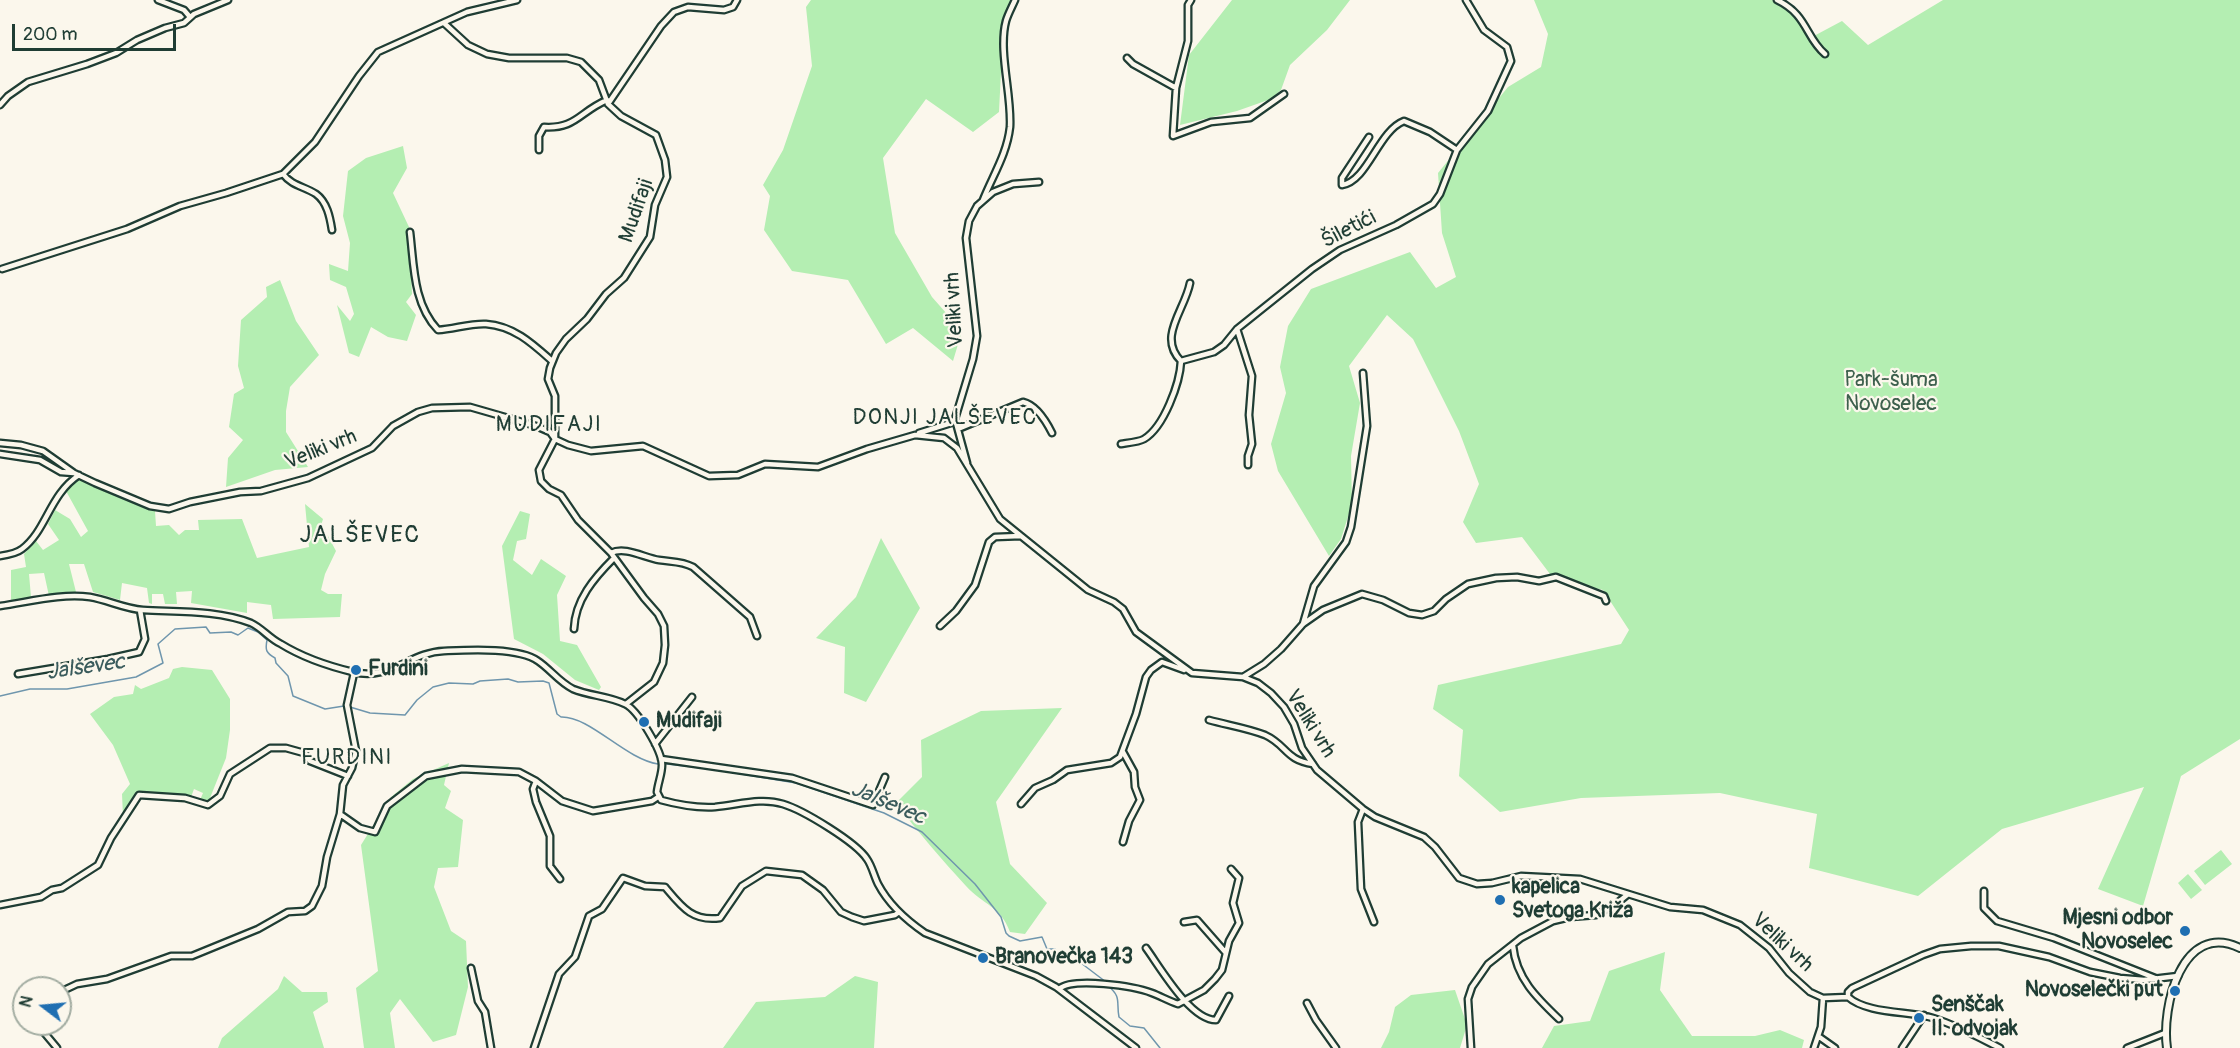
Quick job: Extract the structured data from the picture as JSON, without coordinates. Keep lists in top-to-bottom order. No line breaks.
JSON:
{"streets":{"street":["Mudifaji","Šiletići","Veliki vrh"]},"districts":["DONJI JALŠEVEC","MUDIFAJI","JALŠEVEC","FURDINI"],"water":["Jalševec"],"parks":["Park-šuma Novoselec"],"places":["Furdini","Mudifaji","kapelica Svetoga Križa","Mjesni odbor Novoselec","Branovečka 143","Novoselečki put","Senščak II. odvojak"],"scale_bar":"200 m","north":"left"}
